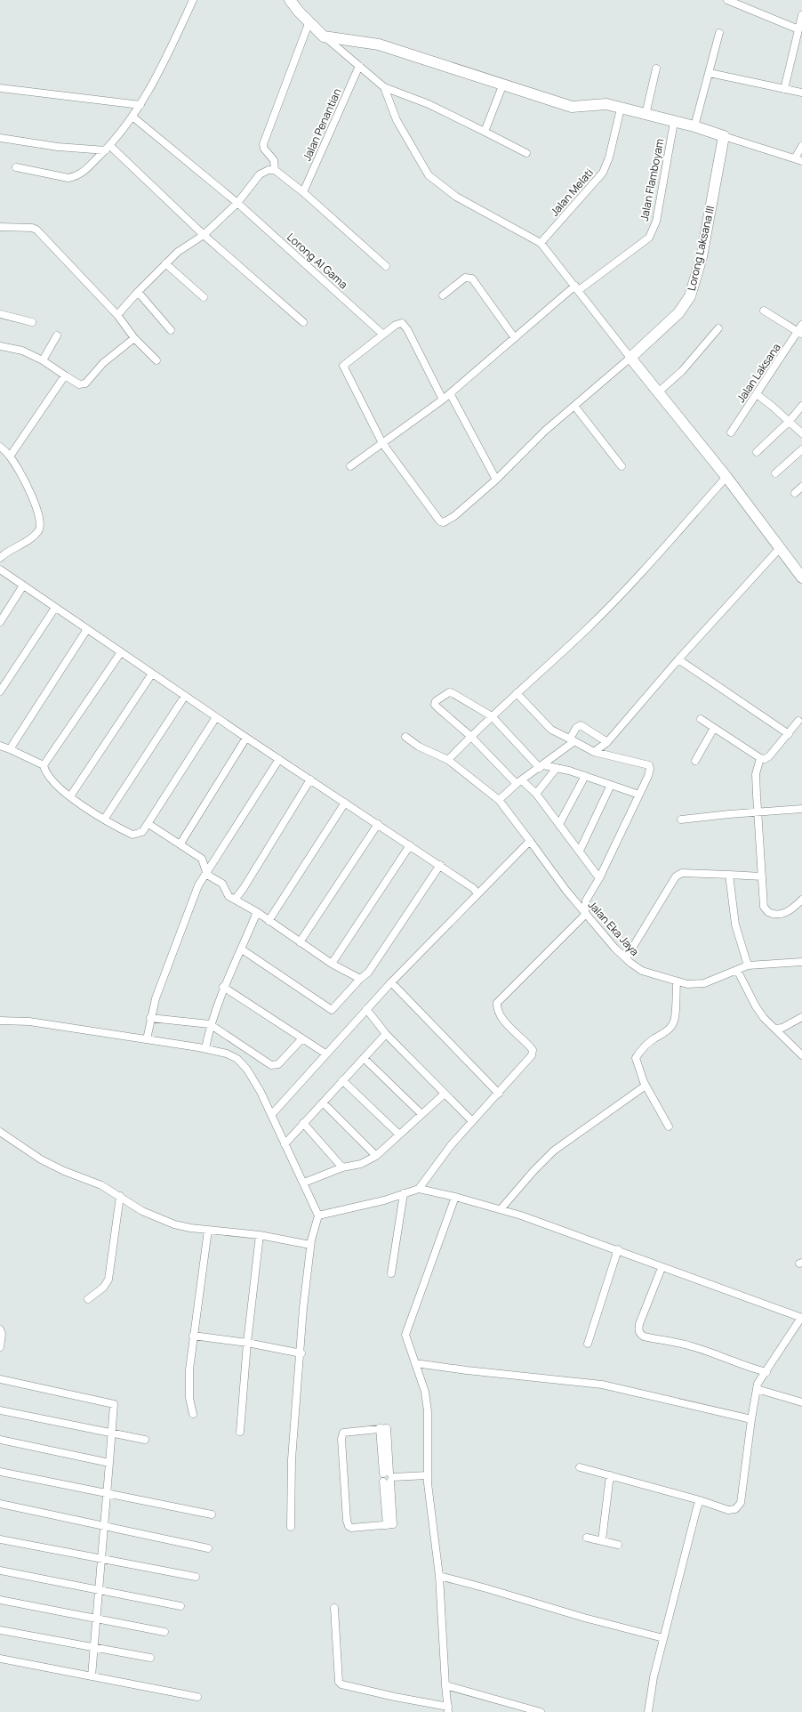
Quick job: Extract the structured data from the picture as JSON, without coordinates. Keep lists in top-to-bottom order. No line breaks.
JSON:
{"streets":{"street":["Jalan Penantian","Jalan Flamboyam","Jalan Melati","Lorong Laksana III","Lorong Al Gama","Jalan Laksana","Jalan Eka Jaya"]}}
